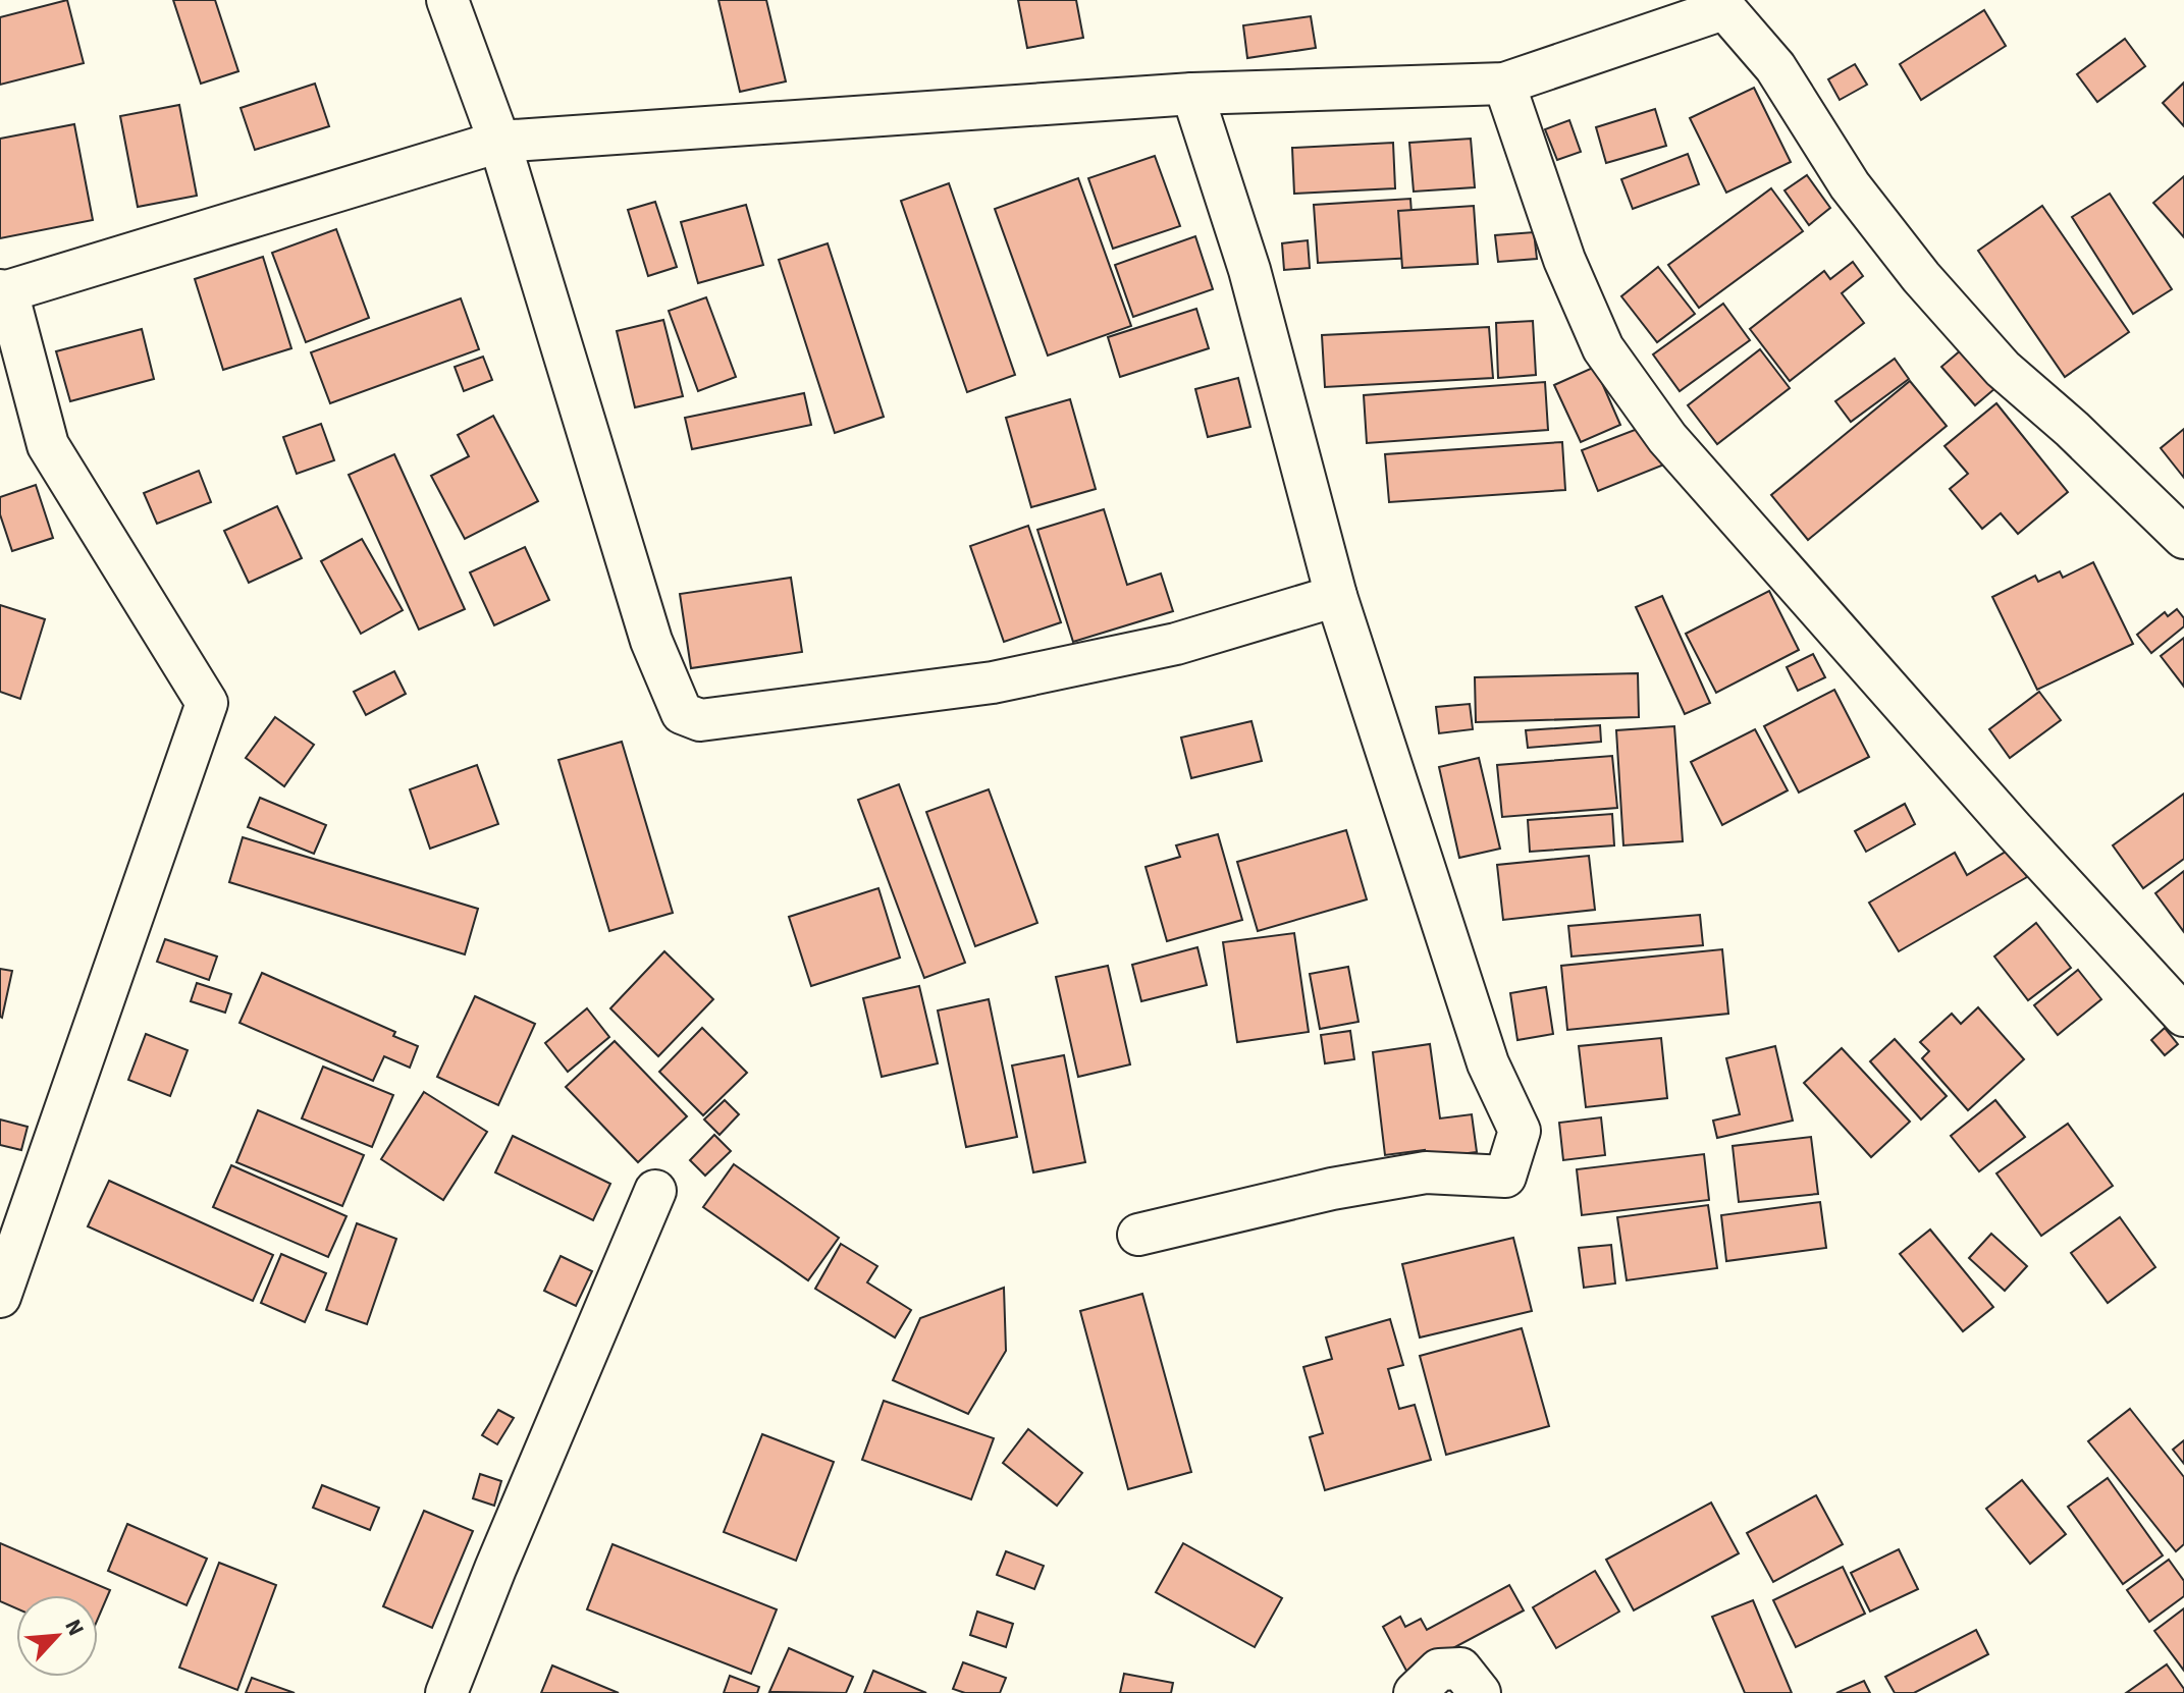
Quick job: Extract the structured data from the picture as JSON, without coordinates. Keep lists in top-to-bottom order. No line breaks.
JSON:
{"north":"top right"}
